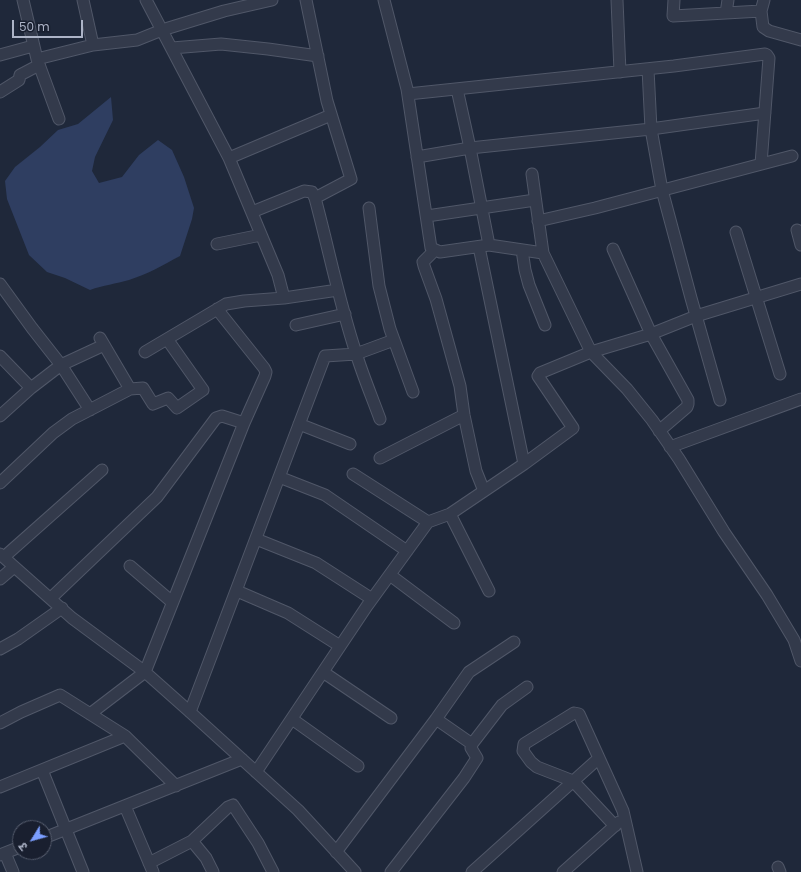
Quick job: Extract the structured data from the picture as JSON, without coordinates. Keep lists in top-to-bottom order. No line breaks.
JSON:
{"scale_bar":"50 m","north":"bottom left"}
